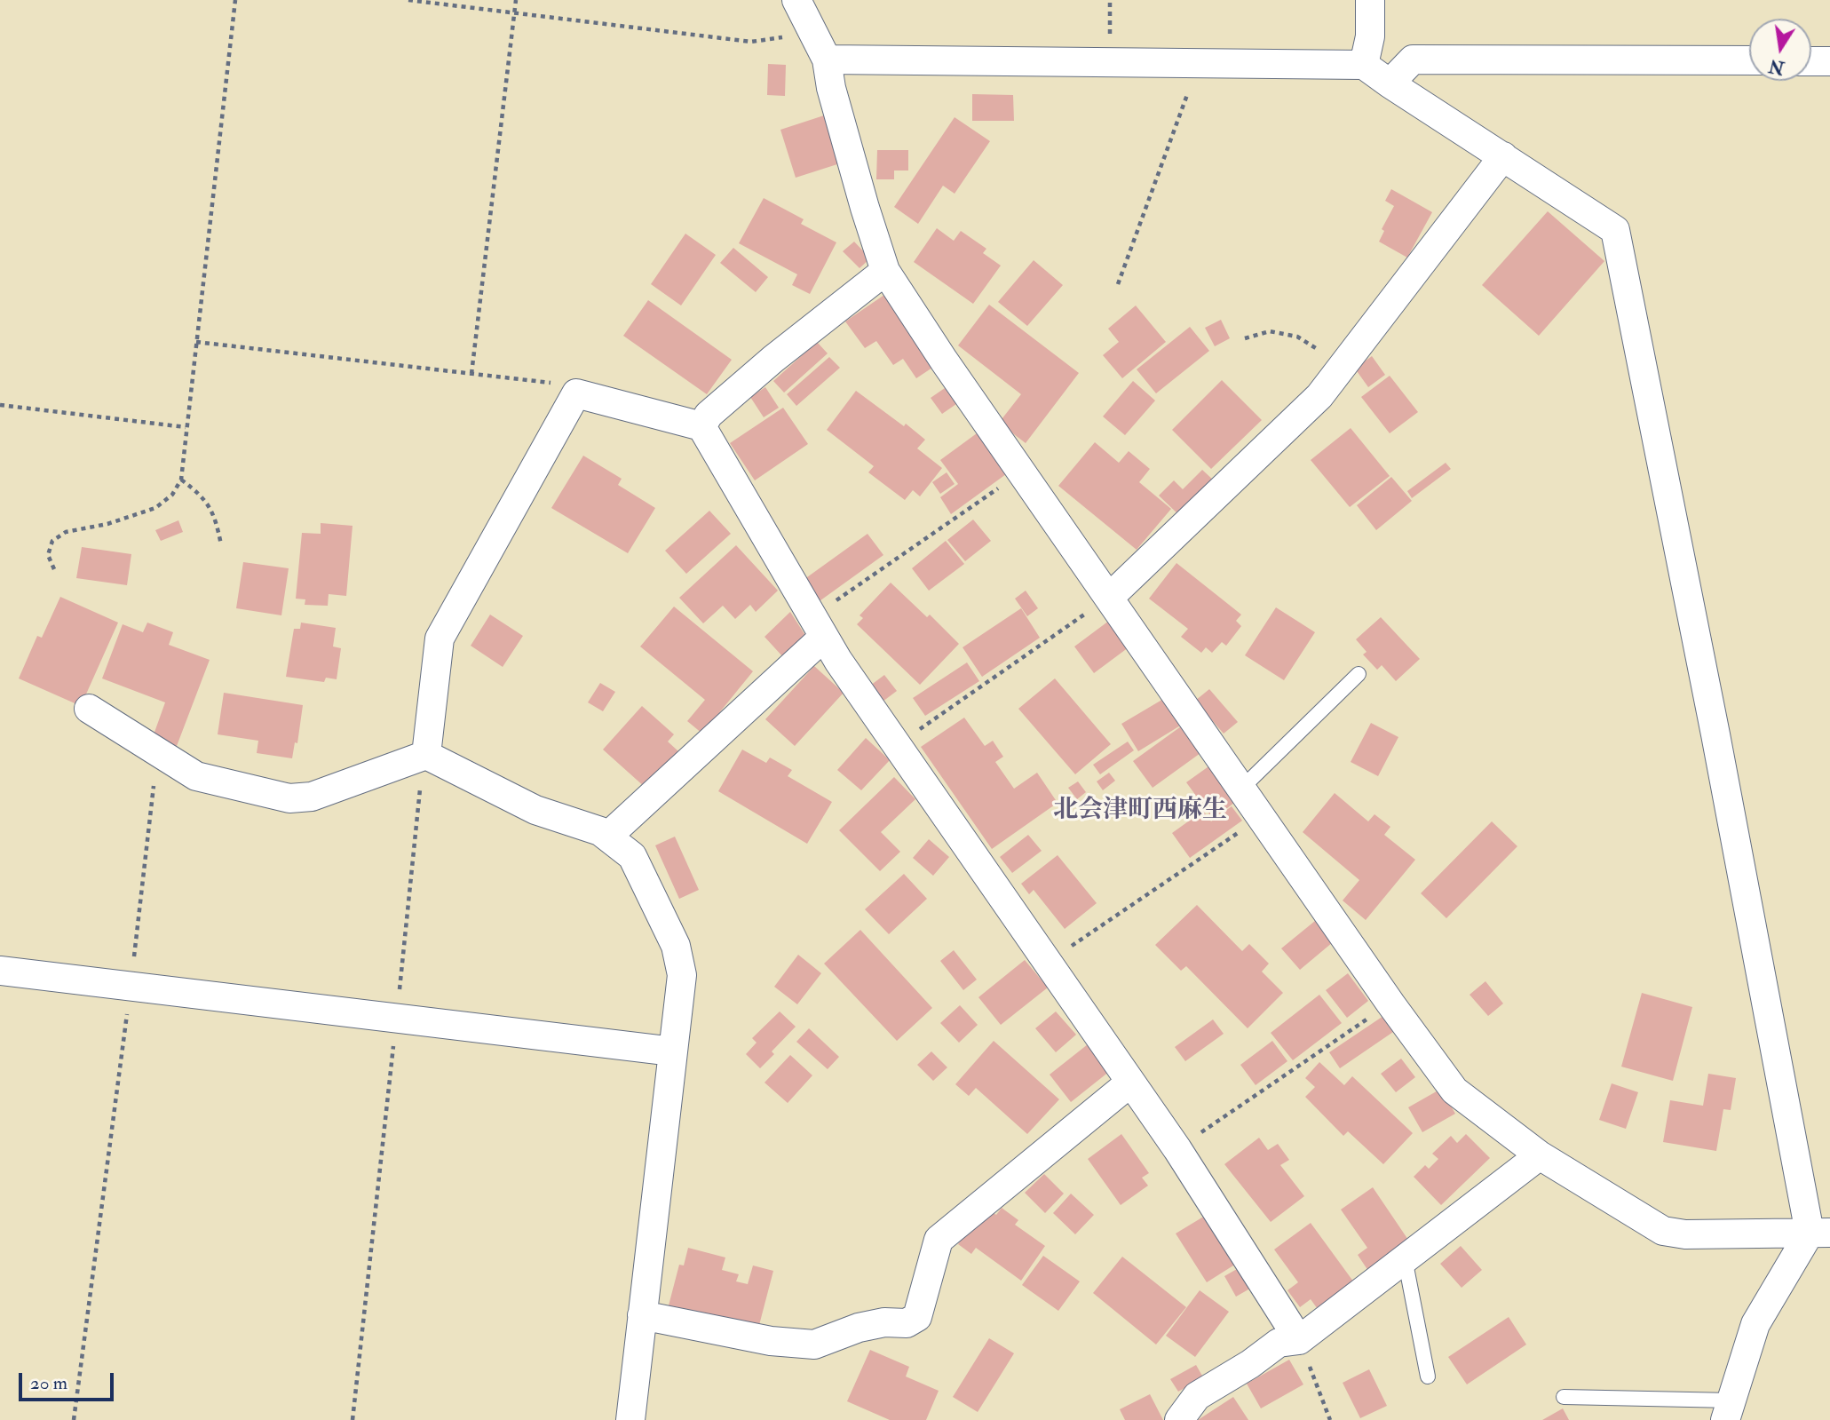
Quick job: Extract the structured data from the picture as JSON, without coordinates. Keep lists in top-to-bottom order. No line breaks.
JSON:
{"districts":["北会津町西麻生"],"scale_bar":"20 m","north":"bottom"}
